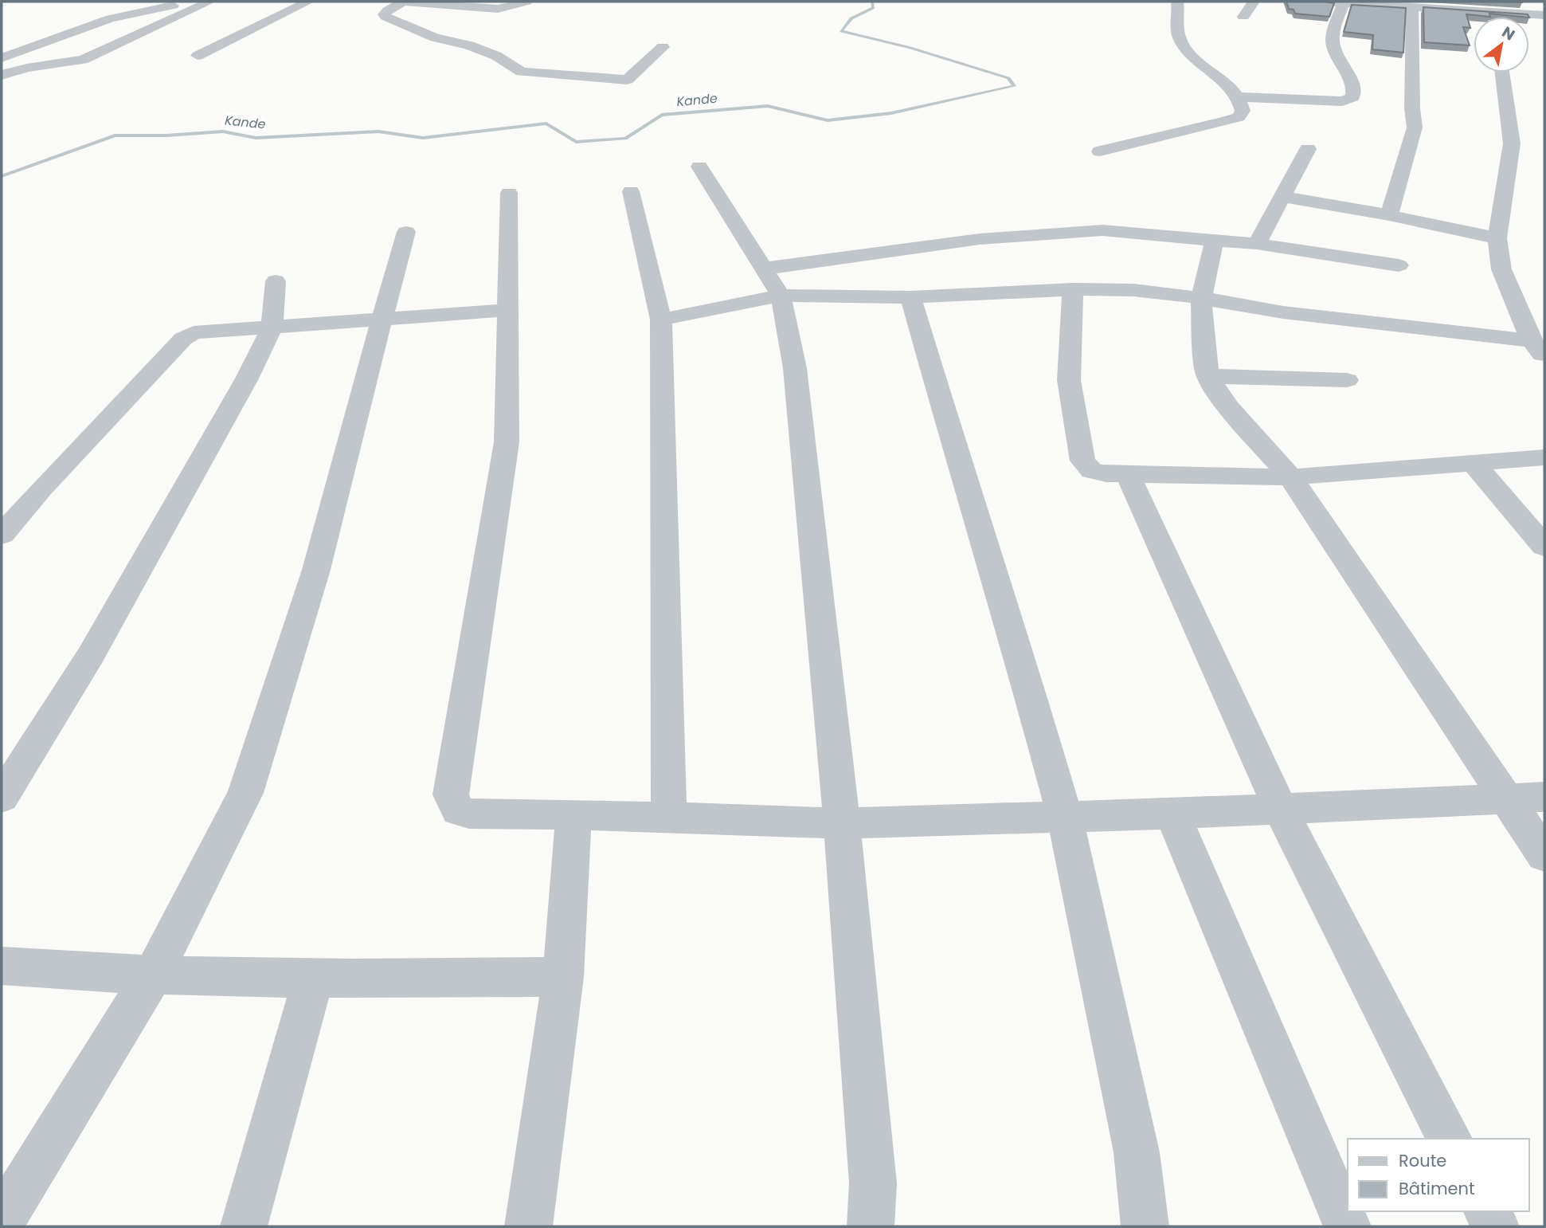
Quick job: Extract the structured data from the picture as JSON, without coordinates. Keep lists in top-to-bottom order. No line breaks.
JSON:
{"water":["Kande"],"legend":["Route","Bâtiment"],"north":"top right"}
